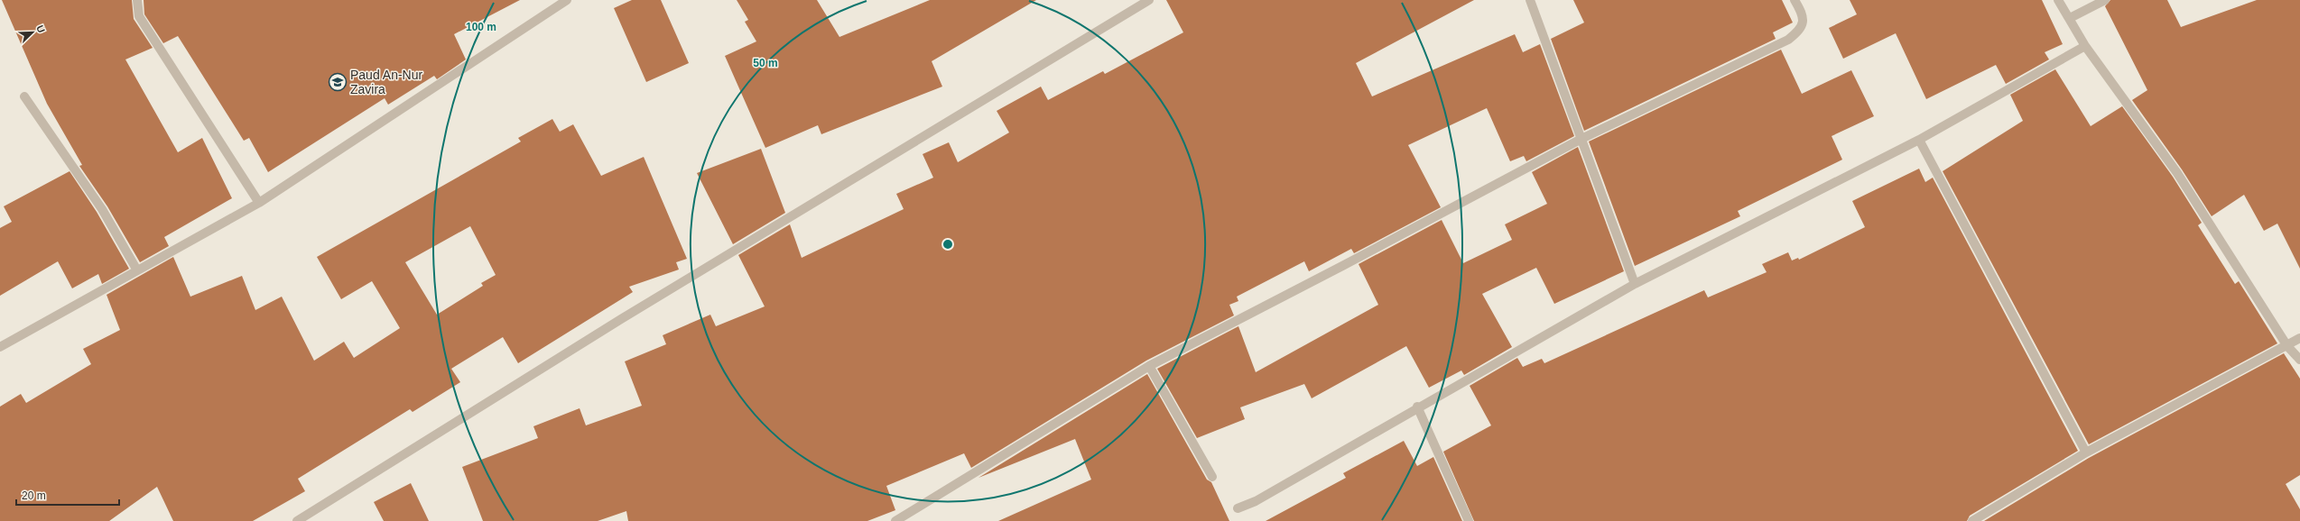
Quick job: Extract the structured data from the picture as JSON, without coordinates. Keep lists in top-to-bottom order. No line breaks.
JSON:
{"places":{"school or university":["Paud An-Nur Zavira"]},"scale_bar":"20 m","north":"top right","rings":["100 m","50 m"]}
